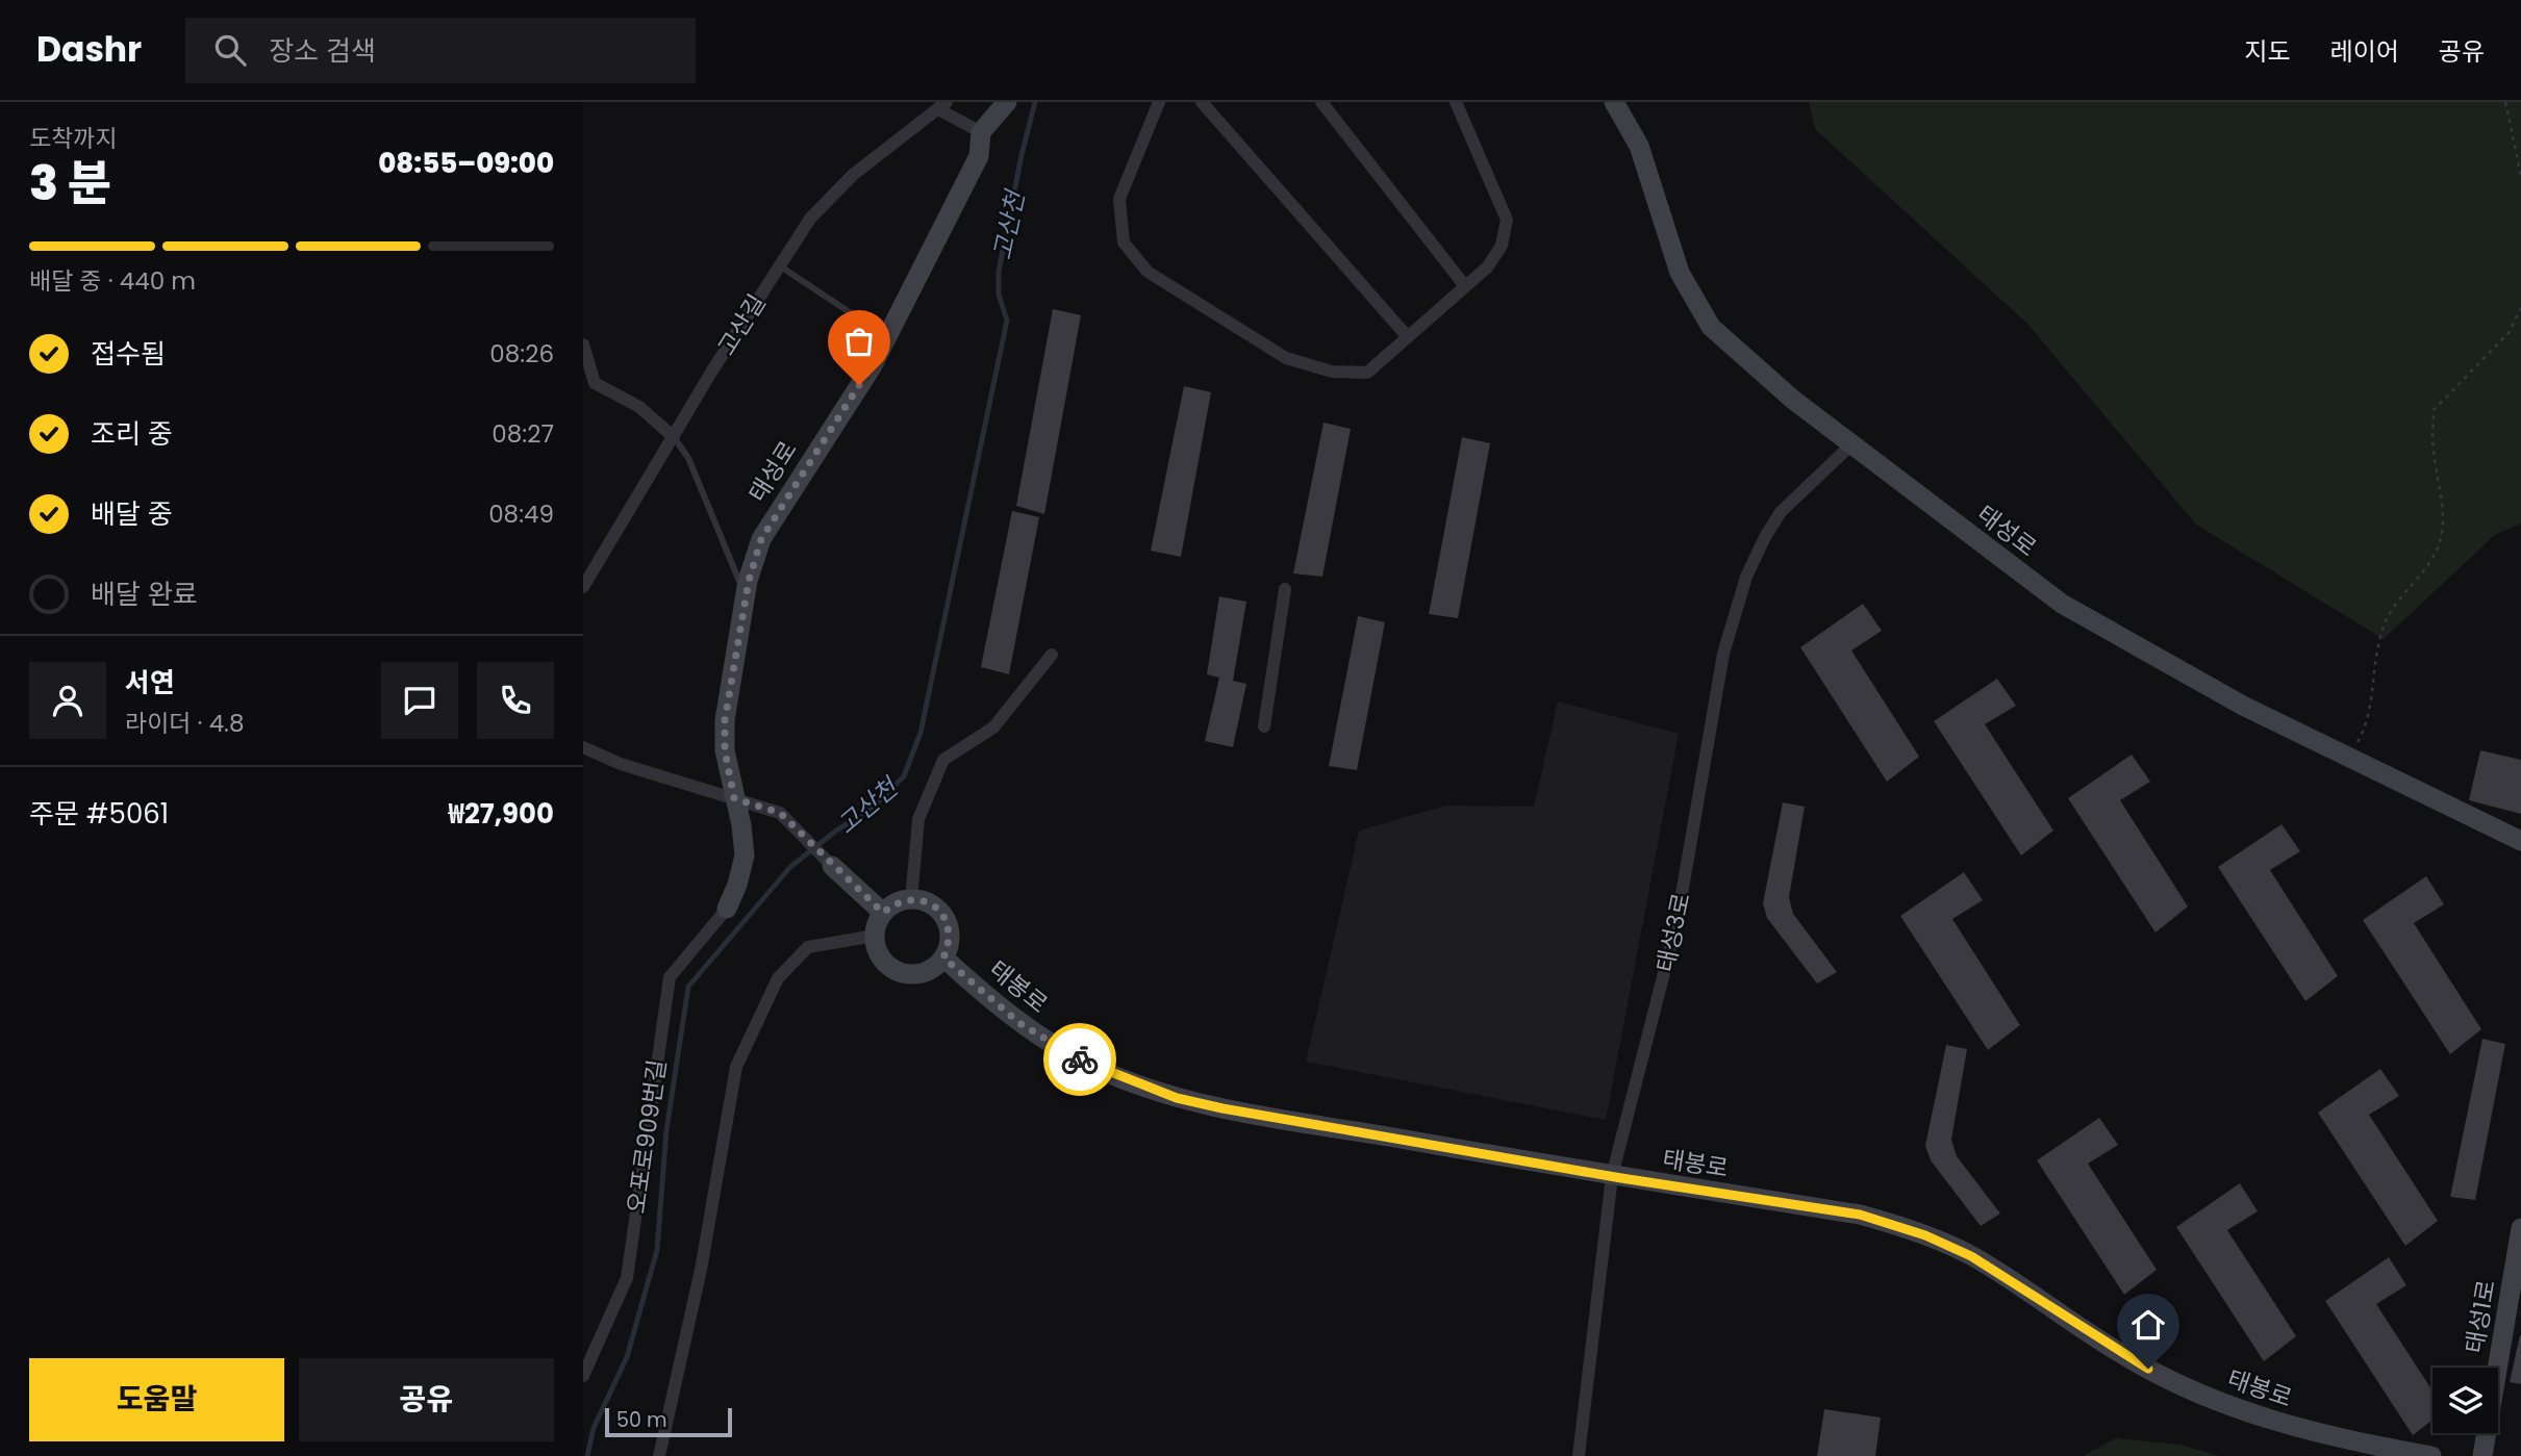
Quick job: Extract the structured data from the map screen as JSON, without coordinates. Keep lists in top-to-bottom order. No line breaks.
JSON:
{"streets":{"street":["고산길","태성로","태성3로","태봉로","오포로909번길","태성1로"]},"crossings":[["태성로","태성3로"],["태성로","오포로909번길"],["태성3로","태봉로"]],"water":["고산천"],"scale_bar":"50 m","page":{"header":"Dashr","search":"장소 검색","nav":["지도","레이어","공유"],"heading":["3 분","도착까지","08:55–09:00"],"panel":["서연","라이더 · 4.8","주문 #5061","₩27,900"],"bar":"배달 중 · 440 m","list":[["접수됨","08:26"],["조리 중","08:27"],["배달 중","08:49"],"배달 완료"],"buttons":["도움말","공유"],"scale":"50 m"}}
